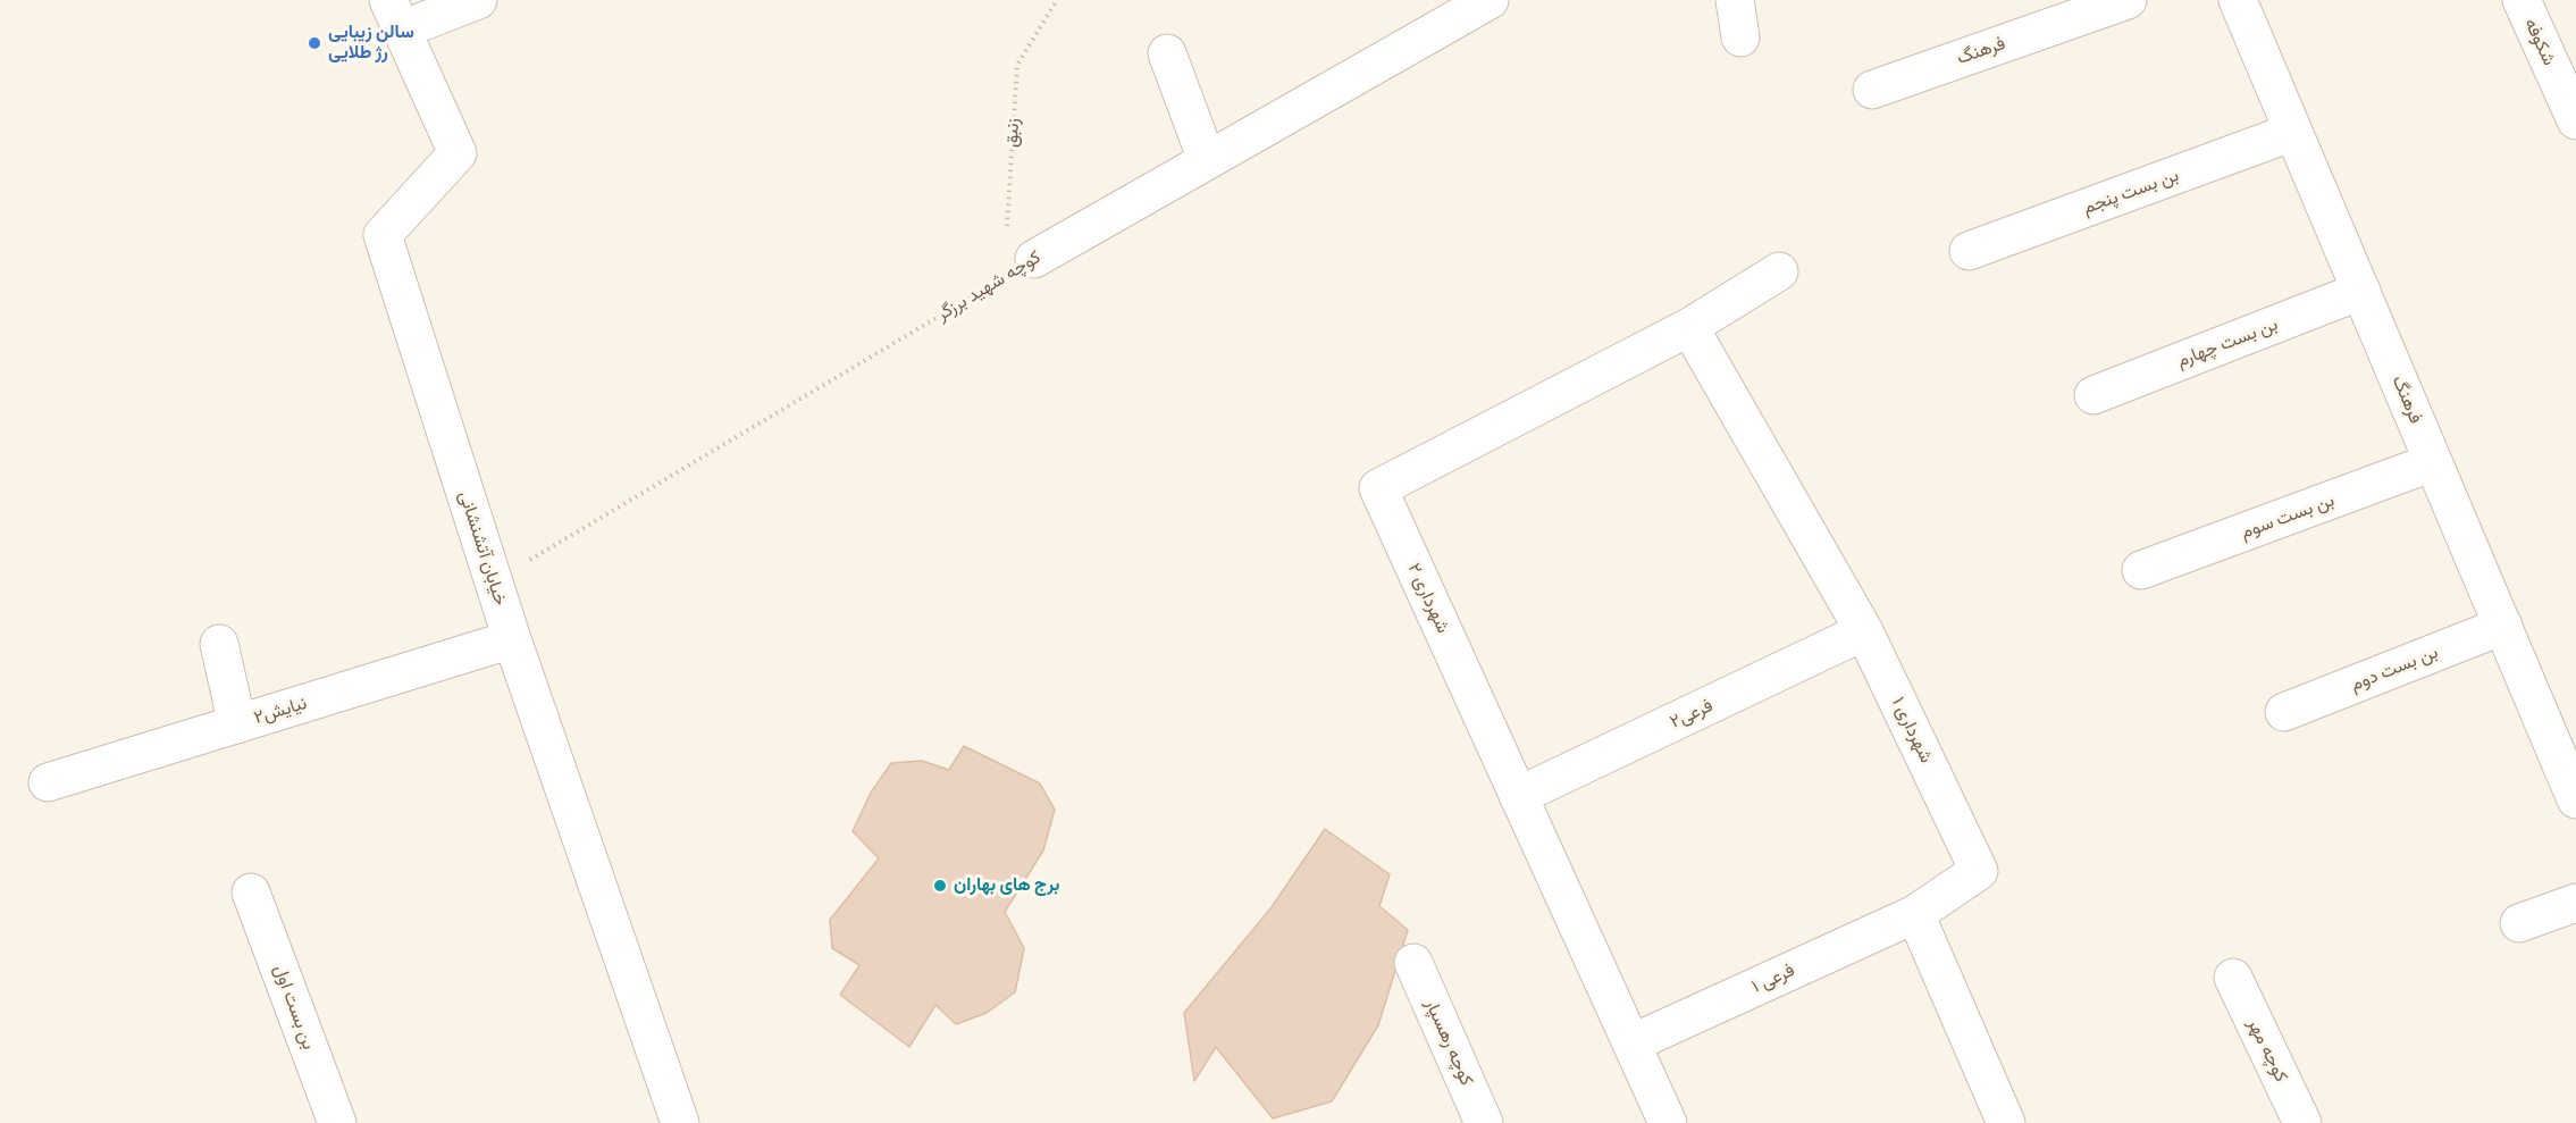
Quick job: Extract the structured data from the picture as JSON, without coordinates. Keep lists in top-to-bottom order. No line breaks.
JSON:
{"streets":{"street":["شکوفه","فرهنگ","بن بست پنجم","کوچه شهید برزگر","بن بست چهارم","بن بست سوم","خیابان آتشنشانی","شهرداری ۲","بن بست دوم","نیایش۲","فرعی۲","شهرداری ۱","فرعی ۱","بن بست اول","کوچه رهسپار","کوچه مهر"],"path":["زنبق"]},"crossings":[["فرهنگ","بن بست پنجم"],["فرهنگ","بن بست چهارم"],["فرهنگ","بن بست سوم"],["فرهنگ","بن بست دوم"],["زنبق","کوچه شهید برزگر"],["کوچه شهید برزگر","خیابان آتشنشانی"],["خیابان آتشنشانی","نیایش۲"],["شهرداری ۲","فرعی۲"],["شهرداری ۲","شهرداری ۱"],["شهرداری ۲","فرعی ۱"],["فرعی۲","شهرداری ۱"],["شهرداری ۱","فرعی ۱"]],"places":["سالن زیبایی رژ طلایی","برج های بهاران"]}
